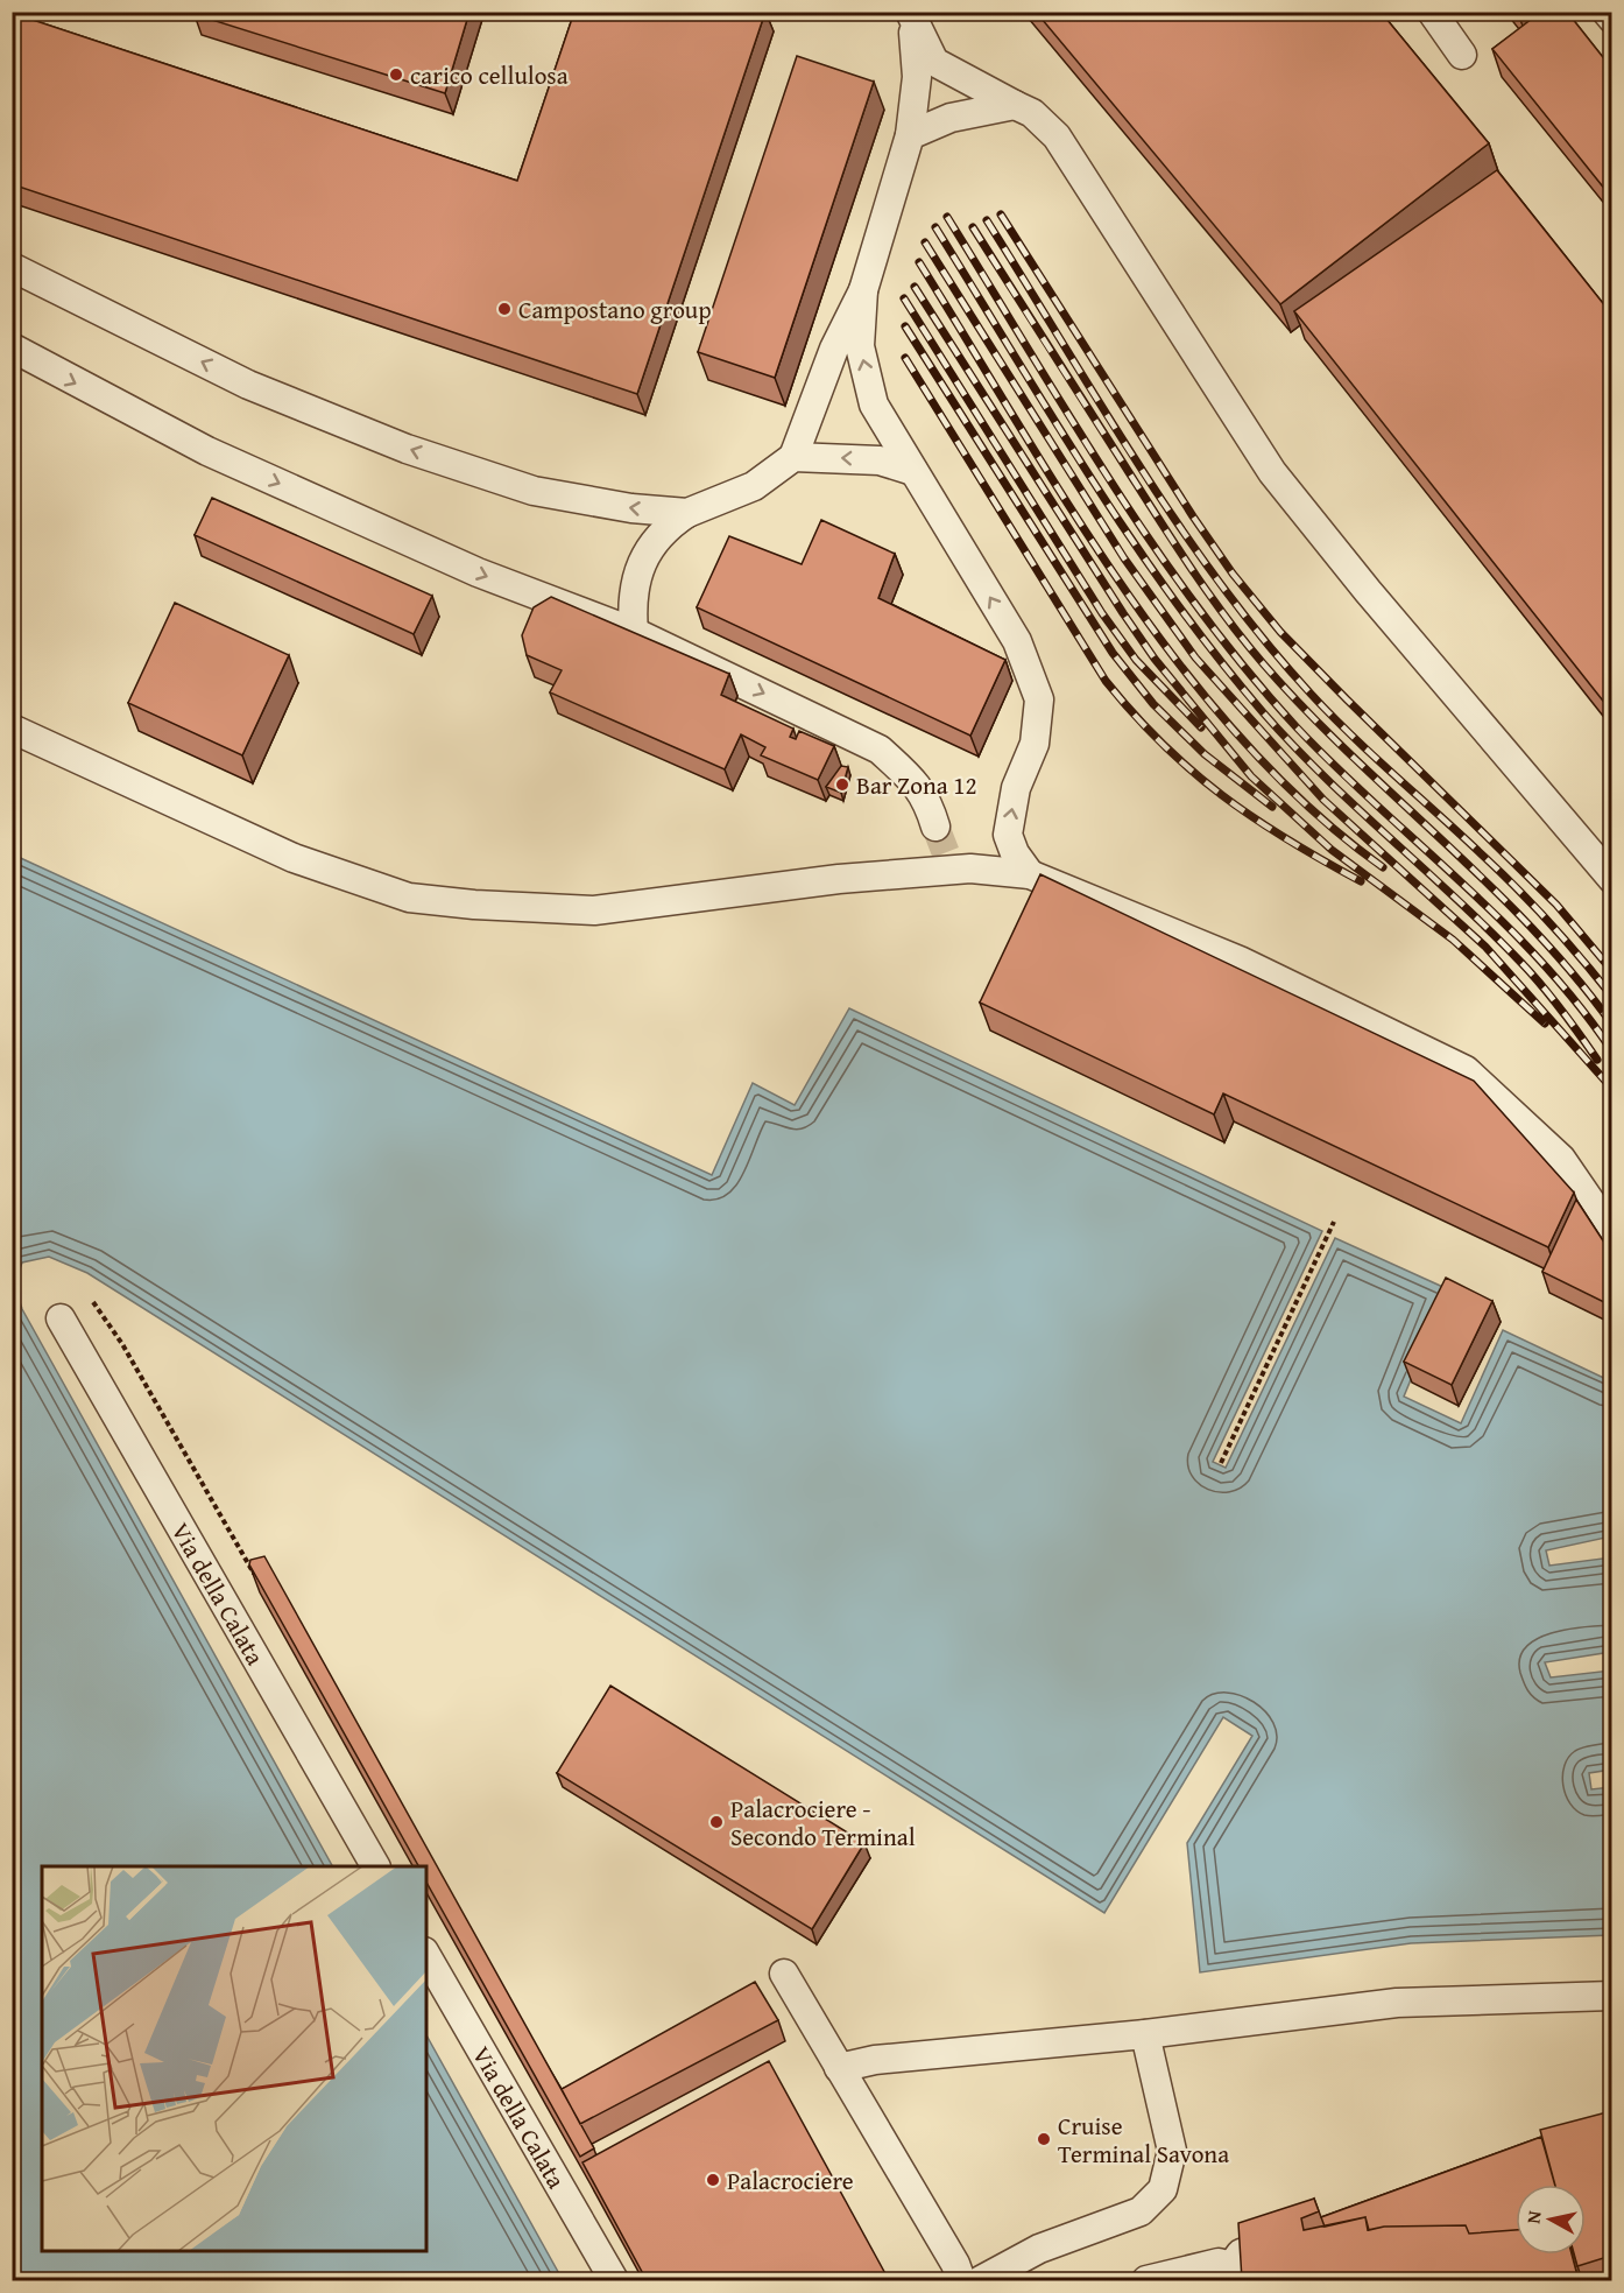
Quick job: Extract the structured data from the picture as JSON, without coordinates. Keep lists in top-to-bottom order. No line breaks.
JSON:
{"streets":{"street":["Via della Calata"]},"places":["carico cellulosa","Campostano group","Bar Zona 12","Palacrociere - Secondo Terminal","Cruise Terminal Savona","Palacrociere"],"north":"left"}
